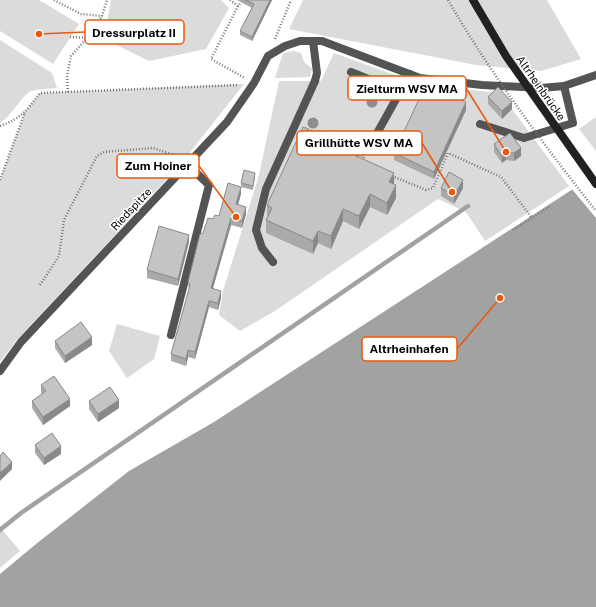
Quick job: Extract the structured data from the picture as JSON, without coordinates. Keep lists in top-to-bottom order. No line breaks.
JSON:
{"streets":{"main road":["Altrheinbrücke"],"street":["Riedspitze"]},"places":["Dressurplatz II","Zielturm WSV MA","Grillhütte WSV MA","Zum Hoiner","Altrheinhafen"]}
